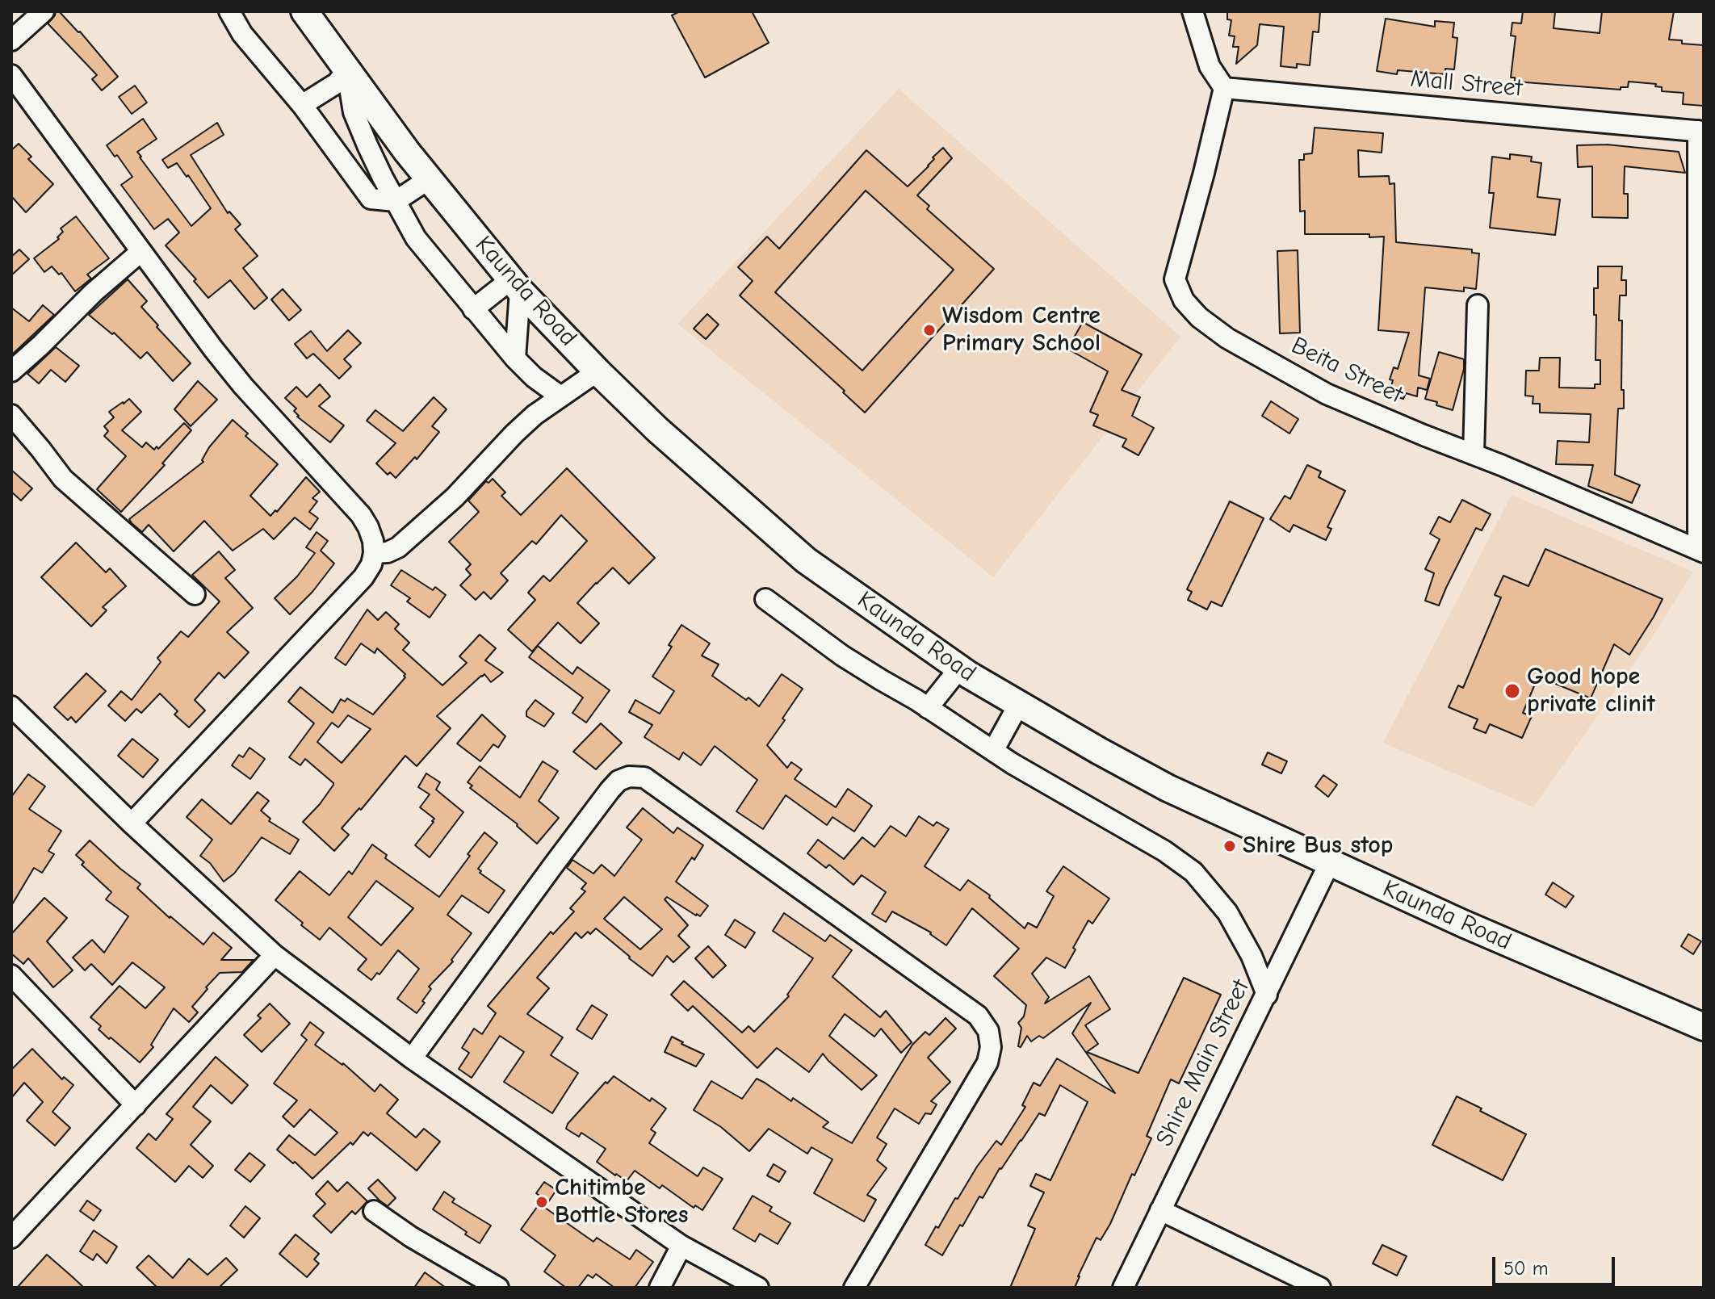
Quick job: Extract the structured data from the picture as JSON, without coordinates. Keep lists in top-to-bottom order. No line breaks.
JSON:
{"streets":{"main road":["Kaunda Road"],"street":["Mall Street","Beita Street","Shire Main Street"]},"crossings":[["Mall Street","Beita Street"],["Kaunda Road","Shire Main Street"]],"places":["Wisdom Centre Primary School","Good hope private clinit","Shire Bus stop","Chitimbe Bottle Stores"],"scale_bar":"50 m"}
